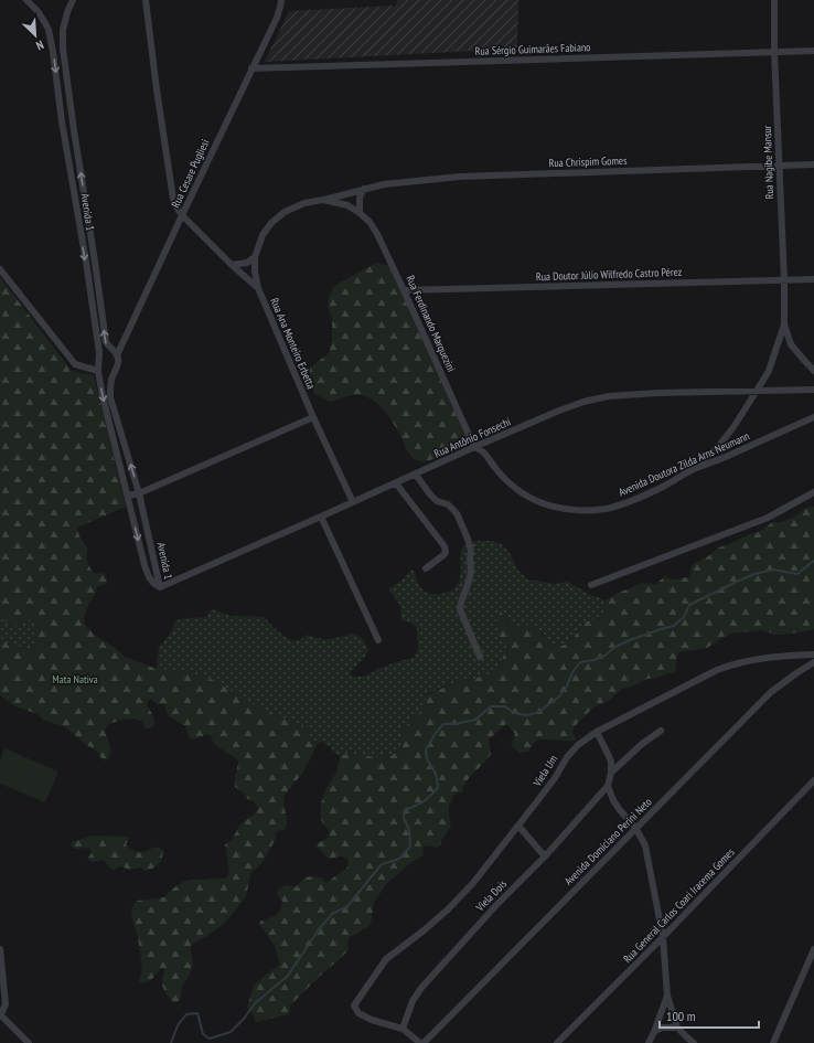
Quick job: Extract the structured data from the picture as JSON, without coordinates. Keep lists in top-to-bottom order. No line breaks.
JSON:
{"streets":{"street":["Rua Sérgio Guimarães Fabiano","Rua Chrispim Gomes","Rua Nagibe Mansur","Rua Cesare Pugliesi","Avenida 1","Rua Doutor Júlio Wilfredo Castro Pérez","Rua Ferdinando Marquezini","Rua Ana Monteiro Erbetta","Rua Antônio Fonsechi","Avenida Doutora Zilda Arns Neumann","Viela Um","Avenida Domiciano Perini Neto","Viela Dois","Rua General Carlos Coari Iracema Gomes"]},"crossings":[["Rua Sérgio Guimarães Fabiano","Rua Nagibe Mansur"],["Rua Sérgio Guimarães Fabiano","Rua Cesare Pugliesi"],["Rua Chrispim Gomes","Rua Nagibe Mansur"],["Rua Chrispim Gomes","Rua Ferdinando Marquezini"],["Rua Chrispim Gomes","Rua Ana Monteiro Erbetta"],["Rua Nagibe Mansur","Rua Doutor Júlio Wilfredo Castro Pérez"],["Rua Nagibe Mansur","Rua Antônio Fonsechi"],["Rua Nagibe Mansur","Avenida Doutora Zilda Arns Neumann"],["Rua Cesare Pugliesi","Avenida 1"],["Rua Cesare Pugliesi","Rua Ana Monteiro Erbetta"],["Avenida 1","Rua Antônio Fonsechi"],["Rua Doutor Júlio Wilfredo Castro Pérez","Rua Ferdinando Marquezini"],["Rua Ferdinando Marquezini","Rua Antônio Fonsechi"],["Rua Ferdinando Marquezini","Avenida Doutora Zilda Arns Neumann"],["Rua Ana Monteiro Erbetta","Rua Antônio Fonsechi"],["Rua Antônio Fonsechi","Avenida Doutora Zilda Arns Neumann"],["Viela Um","Viela Dois"]],"parks":["Mata Nativa"],"scale_bar":"100 m","north":"bottom right"}
